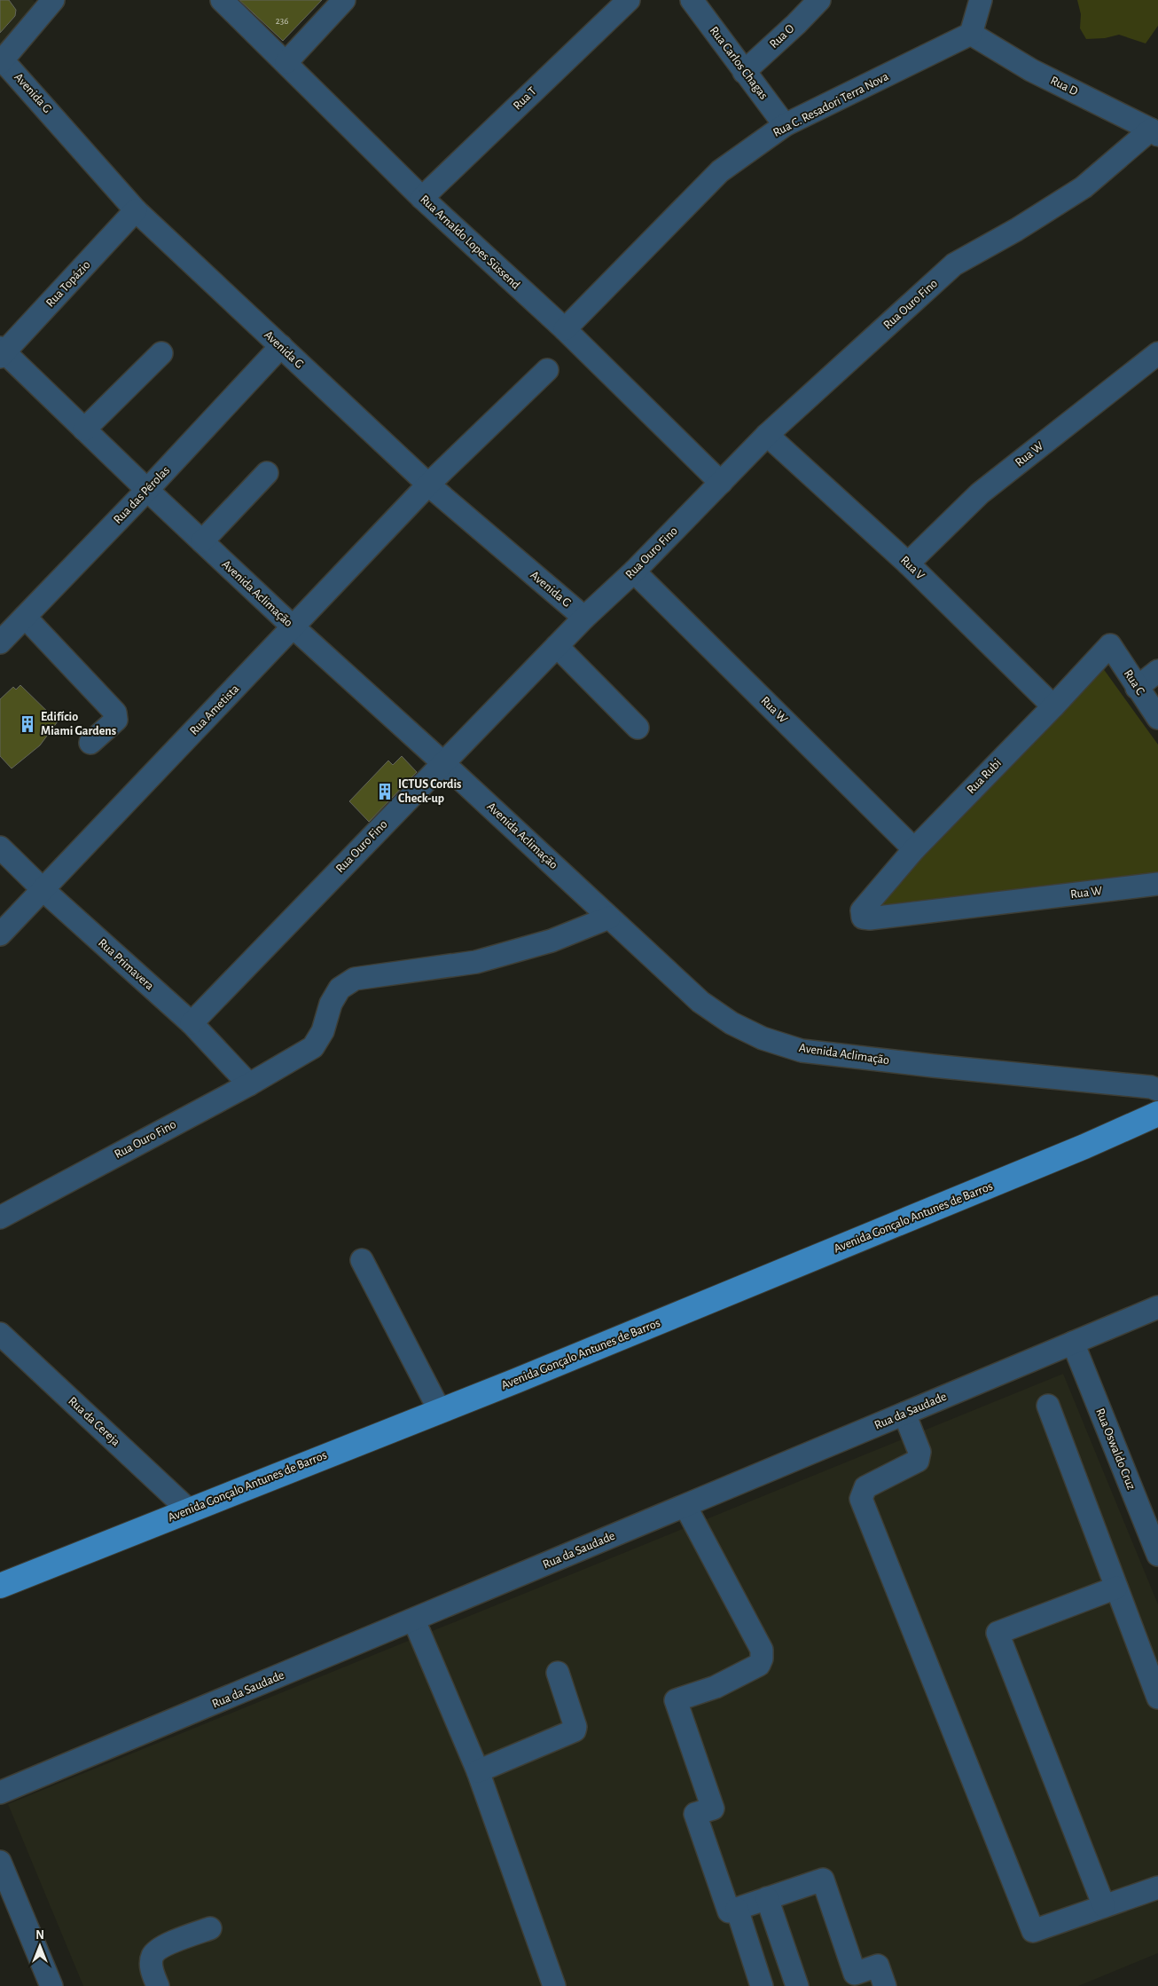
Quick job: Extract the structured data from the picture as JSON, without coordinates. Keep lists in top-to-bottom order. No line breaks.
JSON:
{"streets":{"main road":["Avenida Gonçalo Antunes de Barros"],"street":["Rua O","Rua Carlos Chagas","Rua D","Avenida G","Rua T","Rua C. Resadori Terra Nova","Rua Arnaldo Lopes Süssend","Rua Topázio","Rua Ouro Fino","Rua W","Rua das Pérolas","Rua V","Avenida Aclimação","Rua C","Rua Ametista","Rua Rubi","Rua Primavera","Rua da Saudade","Rua da Cereja","Rua Oswaldo Cruz"]},"crossings":[["Rua O","Rua Carlos Chagas"],["Rua Carlos Chagas","Rua C. Resadori Terra Nova"],["Rua D","Rua C. Resadori Terra Nova"],["Rua D","Rua Ouro Fino"],["Avenida G","Rua Topázio"],["Avenida G","Rua Ouro Fino"],["Avenida G","Rua das Pérolas"],["Avenida G","Rua Ametista"],["Rua T","Rua Arnaldo Lopes Süssend"],["Rua C. Resadori Terra Nova","Rua Arnaldo Lopes Süssend"],["Rua Arnaldo Lopes Süssend","Rua Ouro Fino"],["Rua Topázio","Avenida Aclimação"],["Rua Ouro Fino","Rua W"],["Rua Ouro Fino","Rua V"],["Rua Ouro Fino","Avenida Aclimação"],["Rua Ouro Fino","Rua Primavera"],["Rua W","Rua V"],["Rua W","Rua Rubi"],["Rua das Pérolas","Avenida Aclimação"],["Rua V","Rua Rubi"],["Avenida Aclimação","Rua Ametista"],["Rua C","Rua Rubi"],["Rua Ametista","Rua Primavera"],["Avenida Gonçalo Antunes de Barros","Rua da Cereja"],["Rua da Saudade","Rua Oswaldo Cruz"]],"places":{"building":["Edifício Miami Gardens","ICTUS Cordis Check-up"]},"house_numbers":["236"],"north":"top"}
